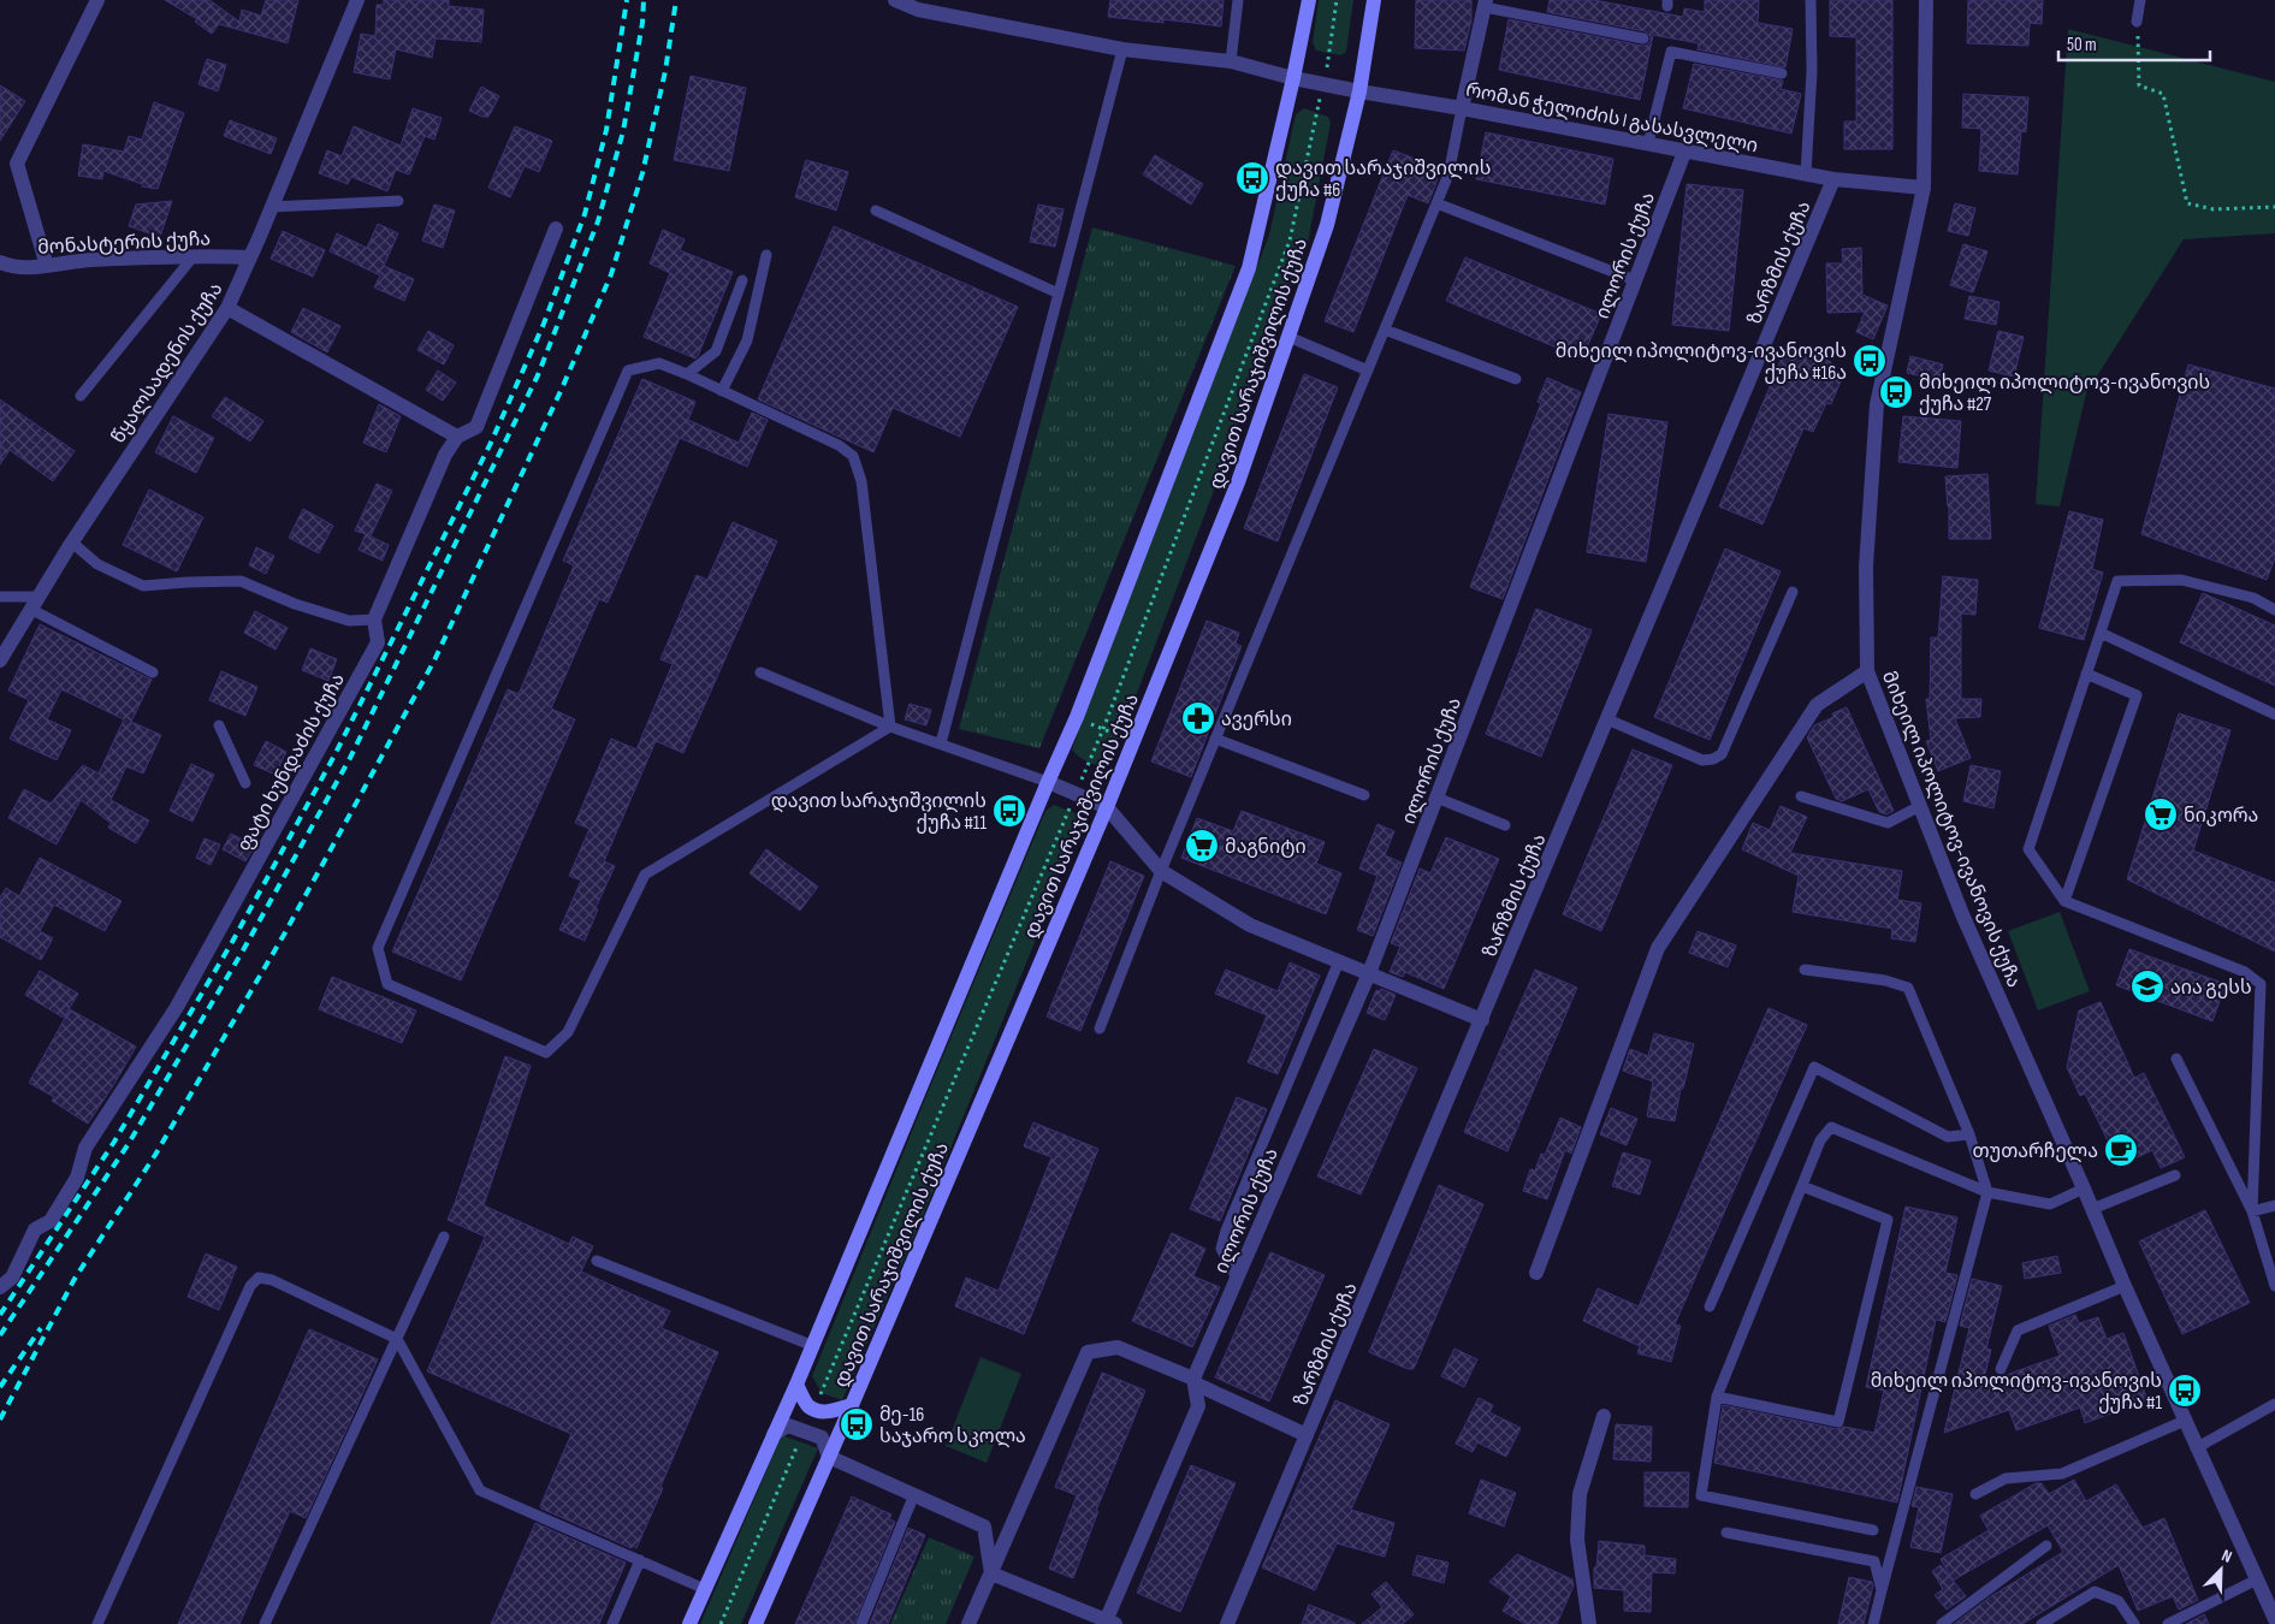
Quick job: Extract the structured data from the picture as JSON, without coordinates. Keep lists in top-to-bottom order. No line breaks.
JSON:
{"streets":{"main road":["დავით სარაჯიშვილის ქუჩა"],"street":["რომან ჭელიძის I გასასვლელი","მონასტერის ქუჩა","ილორის ქუჩა","ზარზმის ქუჩა","წყალსადენის ქუჩა","ფატი ხუნდაძის ქუჩა","მიხეილ იპოლიტოვ-ივანოვის ქუჩა"]},"crossings":[["რომან ჭელიძის I გასასვლელი","ილორის ქუჩა"],["რომან ჭელიძის I გასასვლელი","ზარზმის ქუჩა"],["რომან ჭელიძის I გასასვლელი","დავით სარაჯიშვილის ქუჩა"],["რომან ჭელიძის I გასასვლელი","მიხეილ იპოლიტოვ-ივანოვის ქუჩა"],["მონასტერის ქუჩა","წყალსადენის ქუჩა"]],"places":{"bus stop":["დავით სარაჯიშვილის ქუჩა #6","მიხეილ იპოლიტოვ-ივანოვის ქუჩა #16ა","მიხეილ იპოლიტოვ-ივანოვის ქუჩა #27","დავით სარაჯიშვილის ქუჩა #11","მიხეილ იპოლიტოვ-ივანოვის ქუჩა #1","მე-16 საჯარო სკოლა"],"pharmacy":["ავერსი"],"supermarket":["ნიკორა","მაგნიტი"],"school or university":["აია გესს"],"cafe":["თუთარჩელა"]},"scale_bar":"50 m","north":"top right"}
